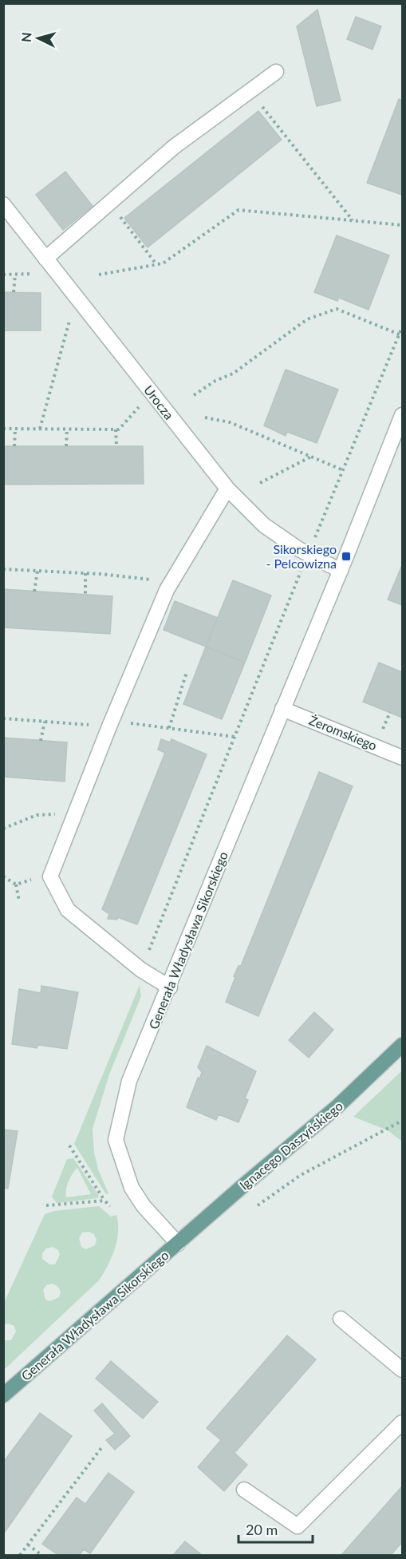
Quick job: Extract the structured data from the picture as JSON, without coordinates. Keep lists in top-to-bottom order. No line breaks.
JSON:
{"streets":{"main road":["Generała Władysława Sikorskiego","Ignacego Daszyńskiego"],"street":["Urocza","Żeromskiego"]},"crossings":[["Urocza","Generała Władysława Sikorskiego"],["Żeromskiego","Generała Władysława Sikorskiego"],["Generała Władysława Sikorskiego","Ignacego Daszyńskiego"]],"places":{"transit":["Sikorskiego - Pelcowizna"]},"scale_bar":"20 m","north":"left"}
